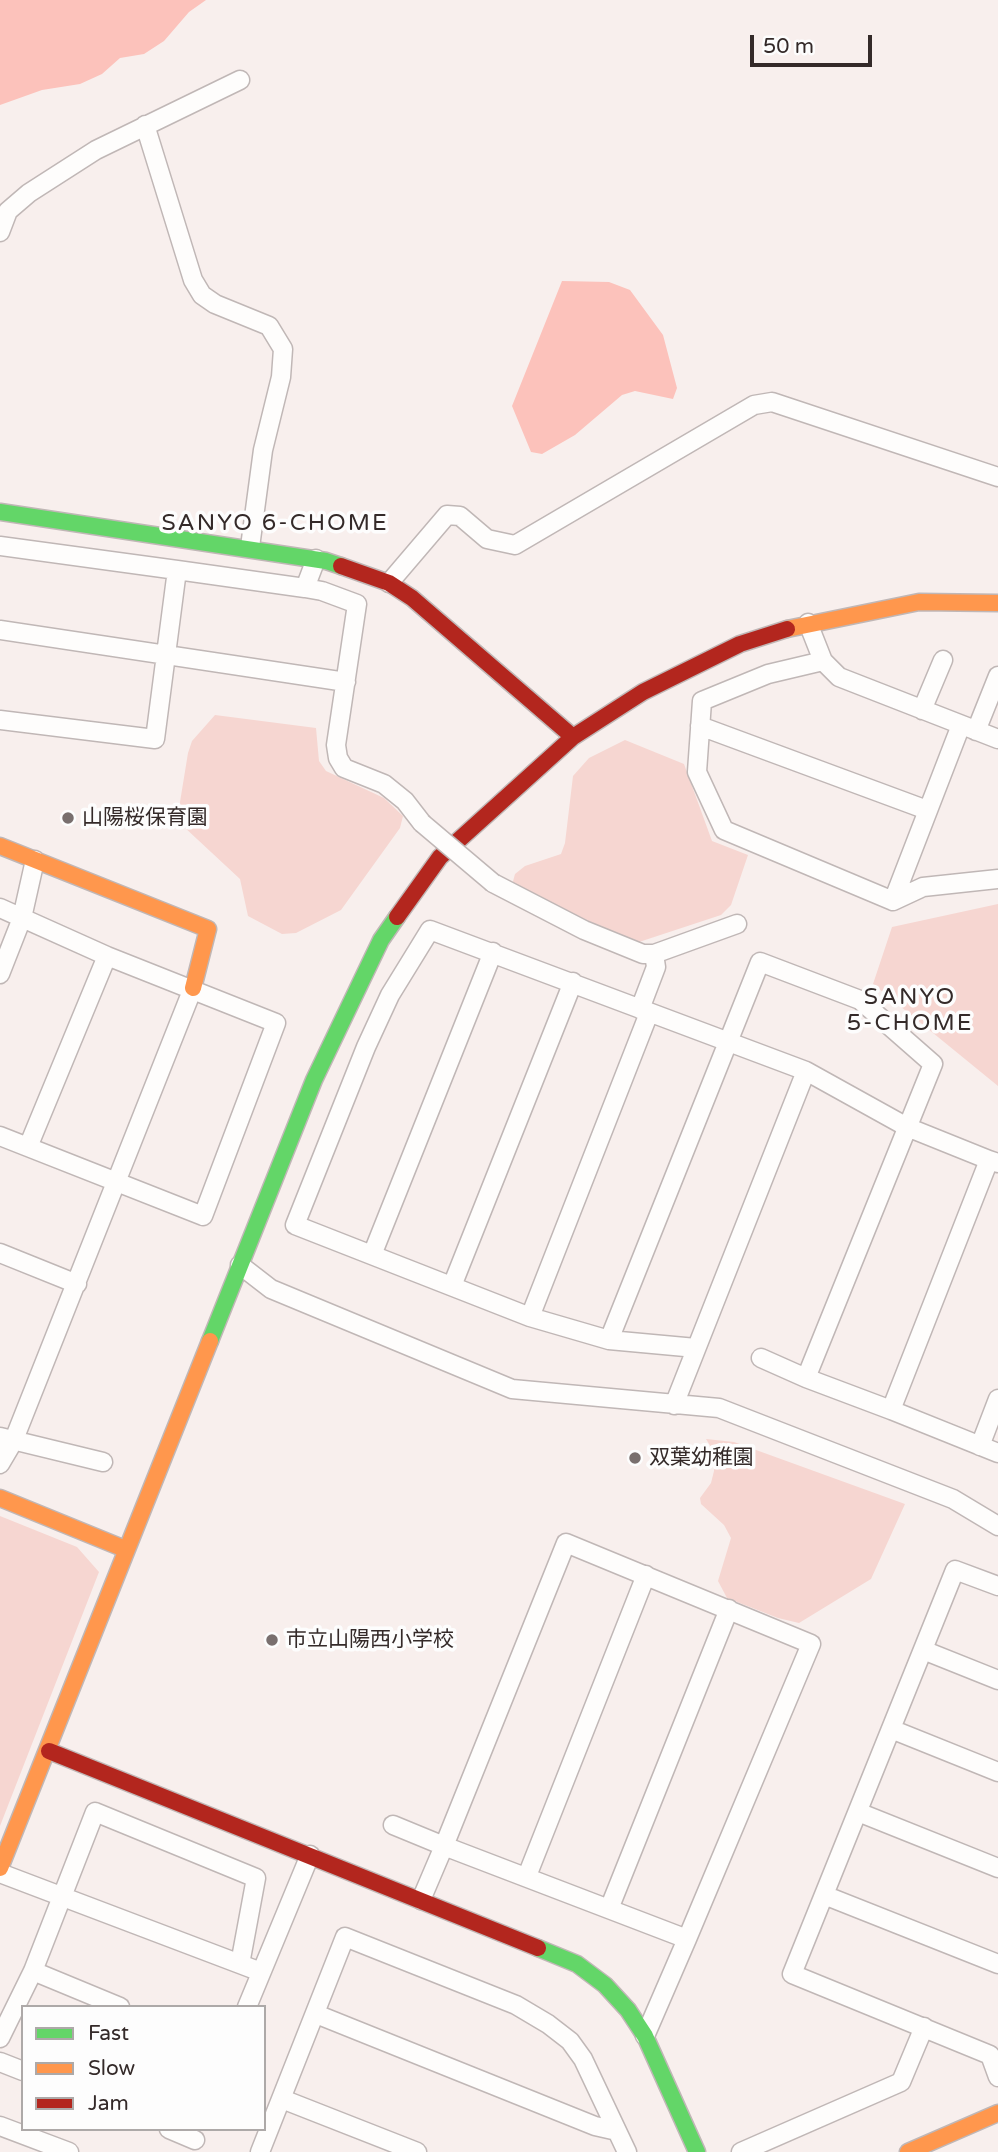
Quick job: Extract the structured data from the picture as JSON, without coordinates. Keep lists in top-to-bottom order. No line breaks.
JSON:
{"districts":["SANYO 6-CHOME","SANYO 5-CHOME"],"places":["山陽桜保育園","双葉幼稚園","市立山陽西小学校"],"legend":["Fast","Slow","Jam"],"scale_bar":"50 m"}
